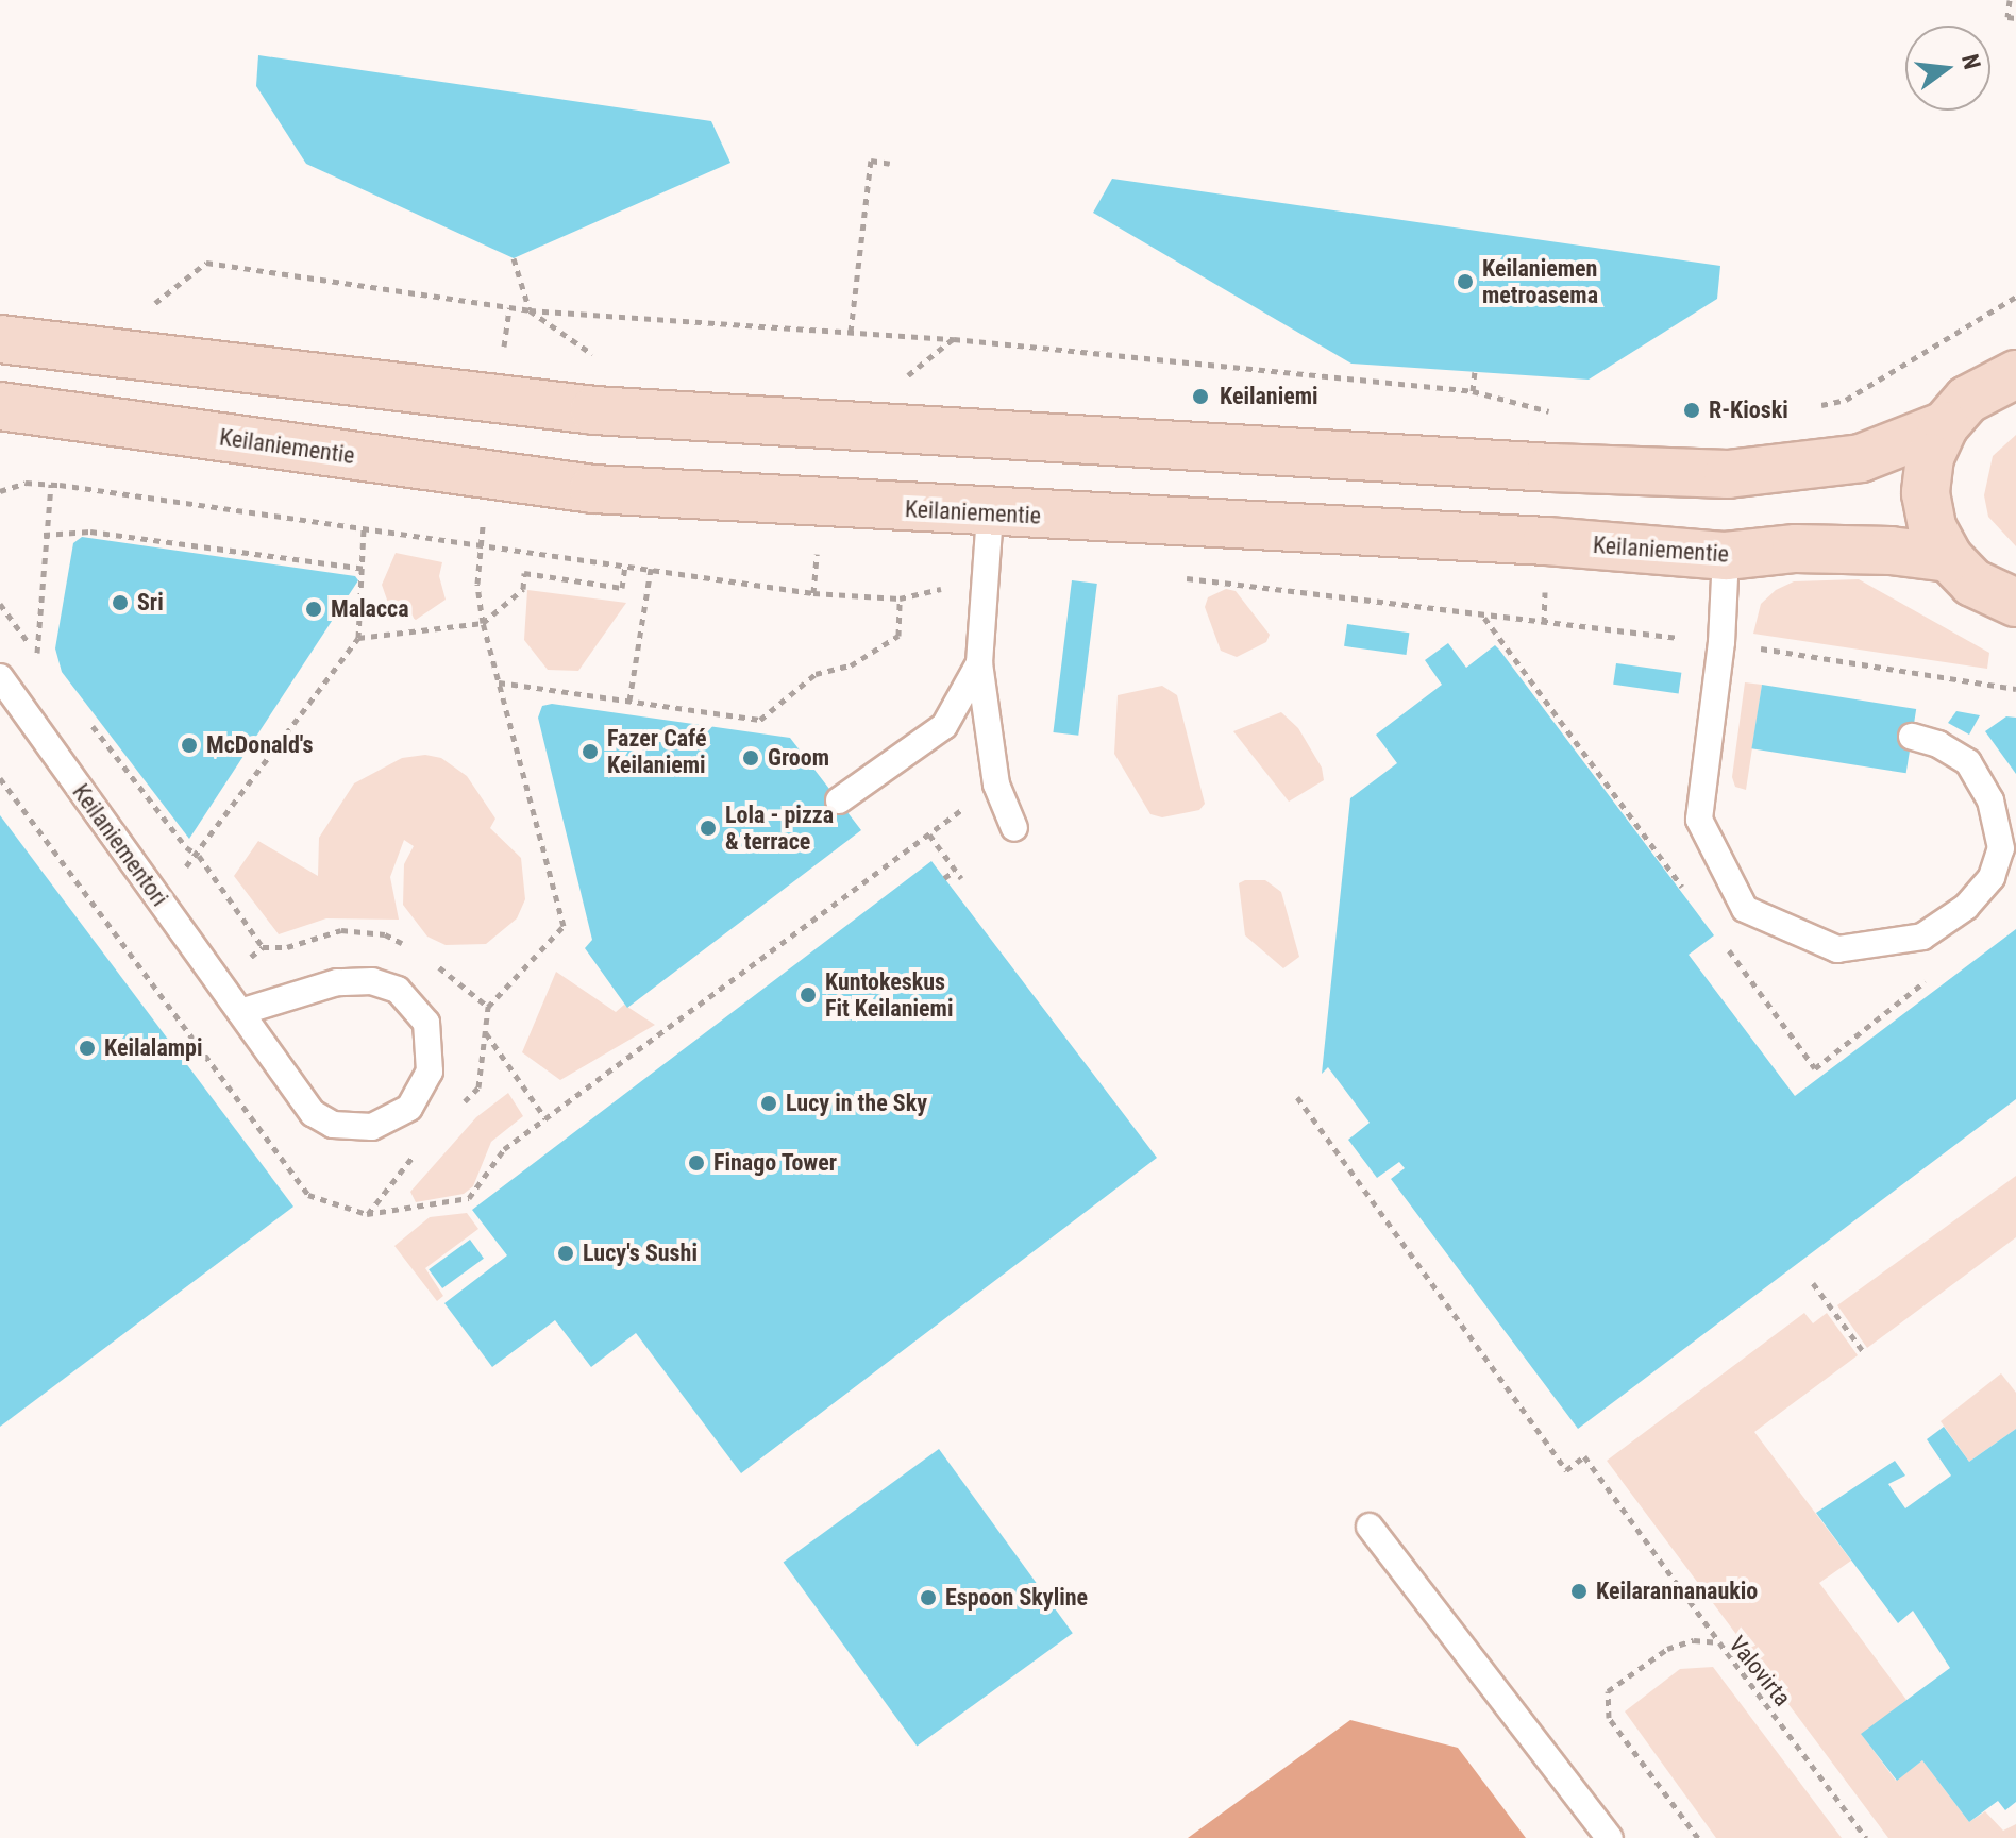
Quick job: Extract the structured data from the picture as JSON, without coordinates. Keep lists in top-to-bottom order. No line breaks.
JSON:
{"streets":{"street":["Keilaniementie"],"lane":["Keilaniementori"],"path":["Valovirta"]},"places":["Keilaniemen metroasema","Keilaniemi","R-Kioski","Sri","Malacca","McDonald's","Fazer Café Keilaniemi","Groom","Lola - pizza & terrace","Kuntokeskus Fit Keilaniemi","Keilalampi","Lucy in the Sky","Finago Tower","Lucy's Sushi","Keilarannanaukio","Espoon Skyline"],"north":"right"}
